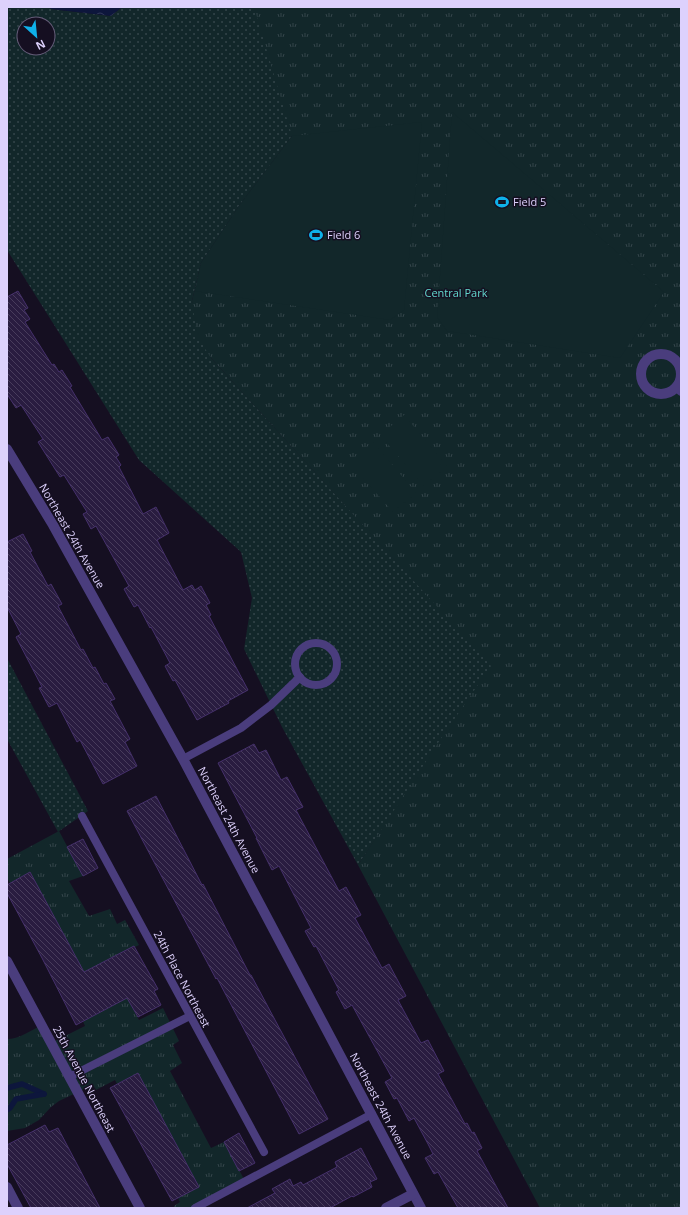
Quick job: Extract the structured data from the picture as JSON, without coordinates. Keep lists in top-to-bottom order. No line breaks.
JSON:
{"streets":{"street":["Northeast 24th Avenue","25th Avenue Northeast"],"lane":["24th Place Northeast"]},"parks":["Central Park"],"places":{"sports":["Field 5","Field 6"]},"north":"bottom right"}
